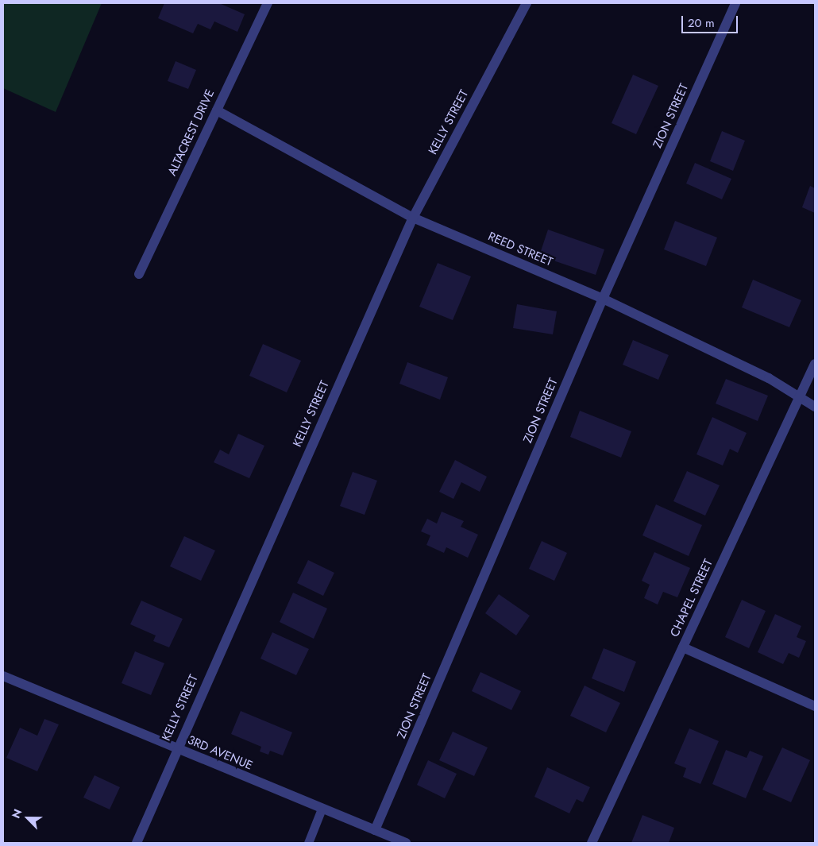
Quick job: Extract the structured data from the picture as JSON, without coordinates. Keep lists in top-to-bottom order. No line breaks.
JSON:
{"streets":{"street":["ZION STREET","KELLY STREET","ALTACREST DRIVE","REED STREET","CHAPEL STREET","3RD AVENUE"]},"crossings":[["ZION STREET","REED STREET"],["ZION STREET","3RD AVENUE"],["KELLY STREET","REED STREET"],["KELLY STREET","3RD AVENUE"],["ALTACREST DRIVE","REED STREET"],["REED STREET","CHAPEL STREET"]],"scale_bar":"20 m","north":"top left"}
